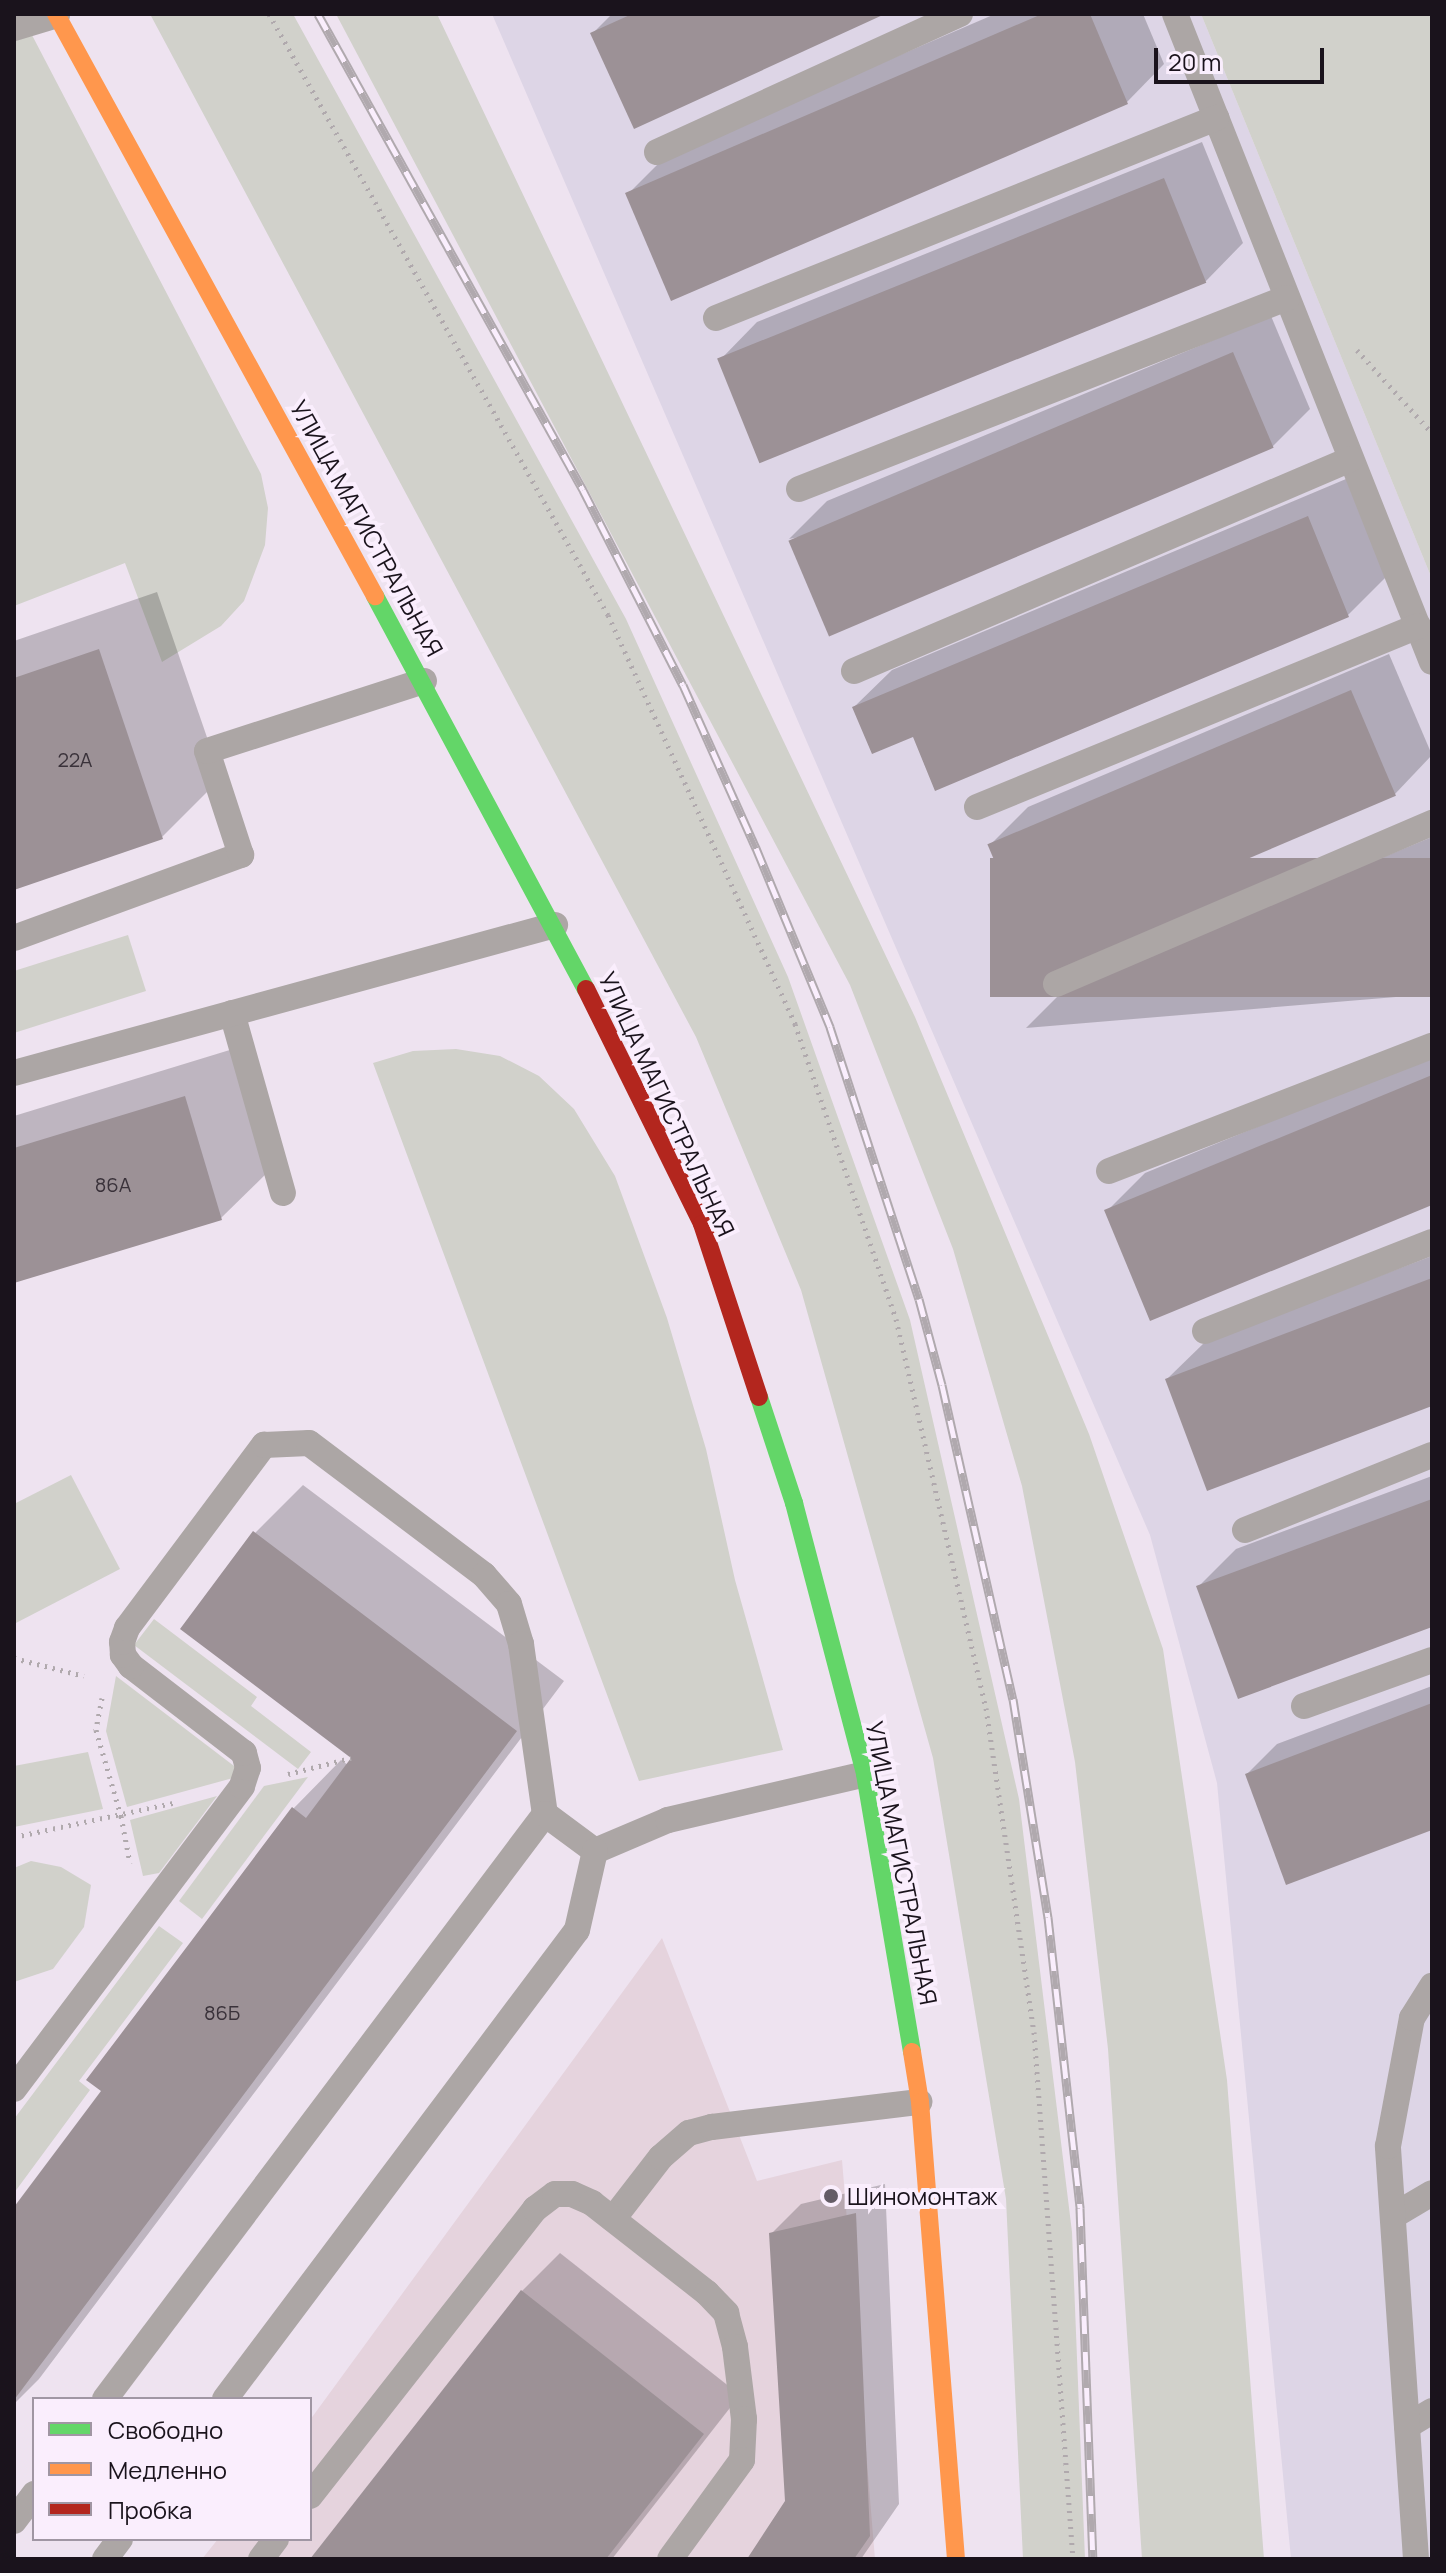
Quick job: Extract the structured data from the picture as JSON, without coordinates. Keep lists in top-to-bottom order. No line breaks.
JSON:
{"streets":{"main road":["УЛИЦА МАГИСТРАЛЬНАЯ"]},"places":["Шиномонтаж"],"house_numbers":["22А","86А","86Б"],"legend":["Свободно","Медленно","Пробка"],"scale_bar":"20 m"}
